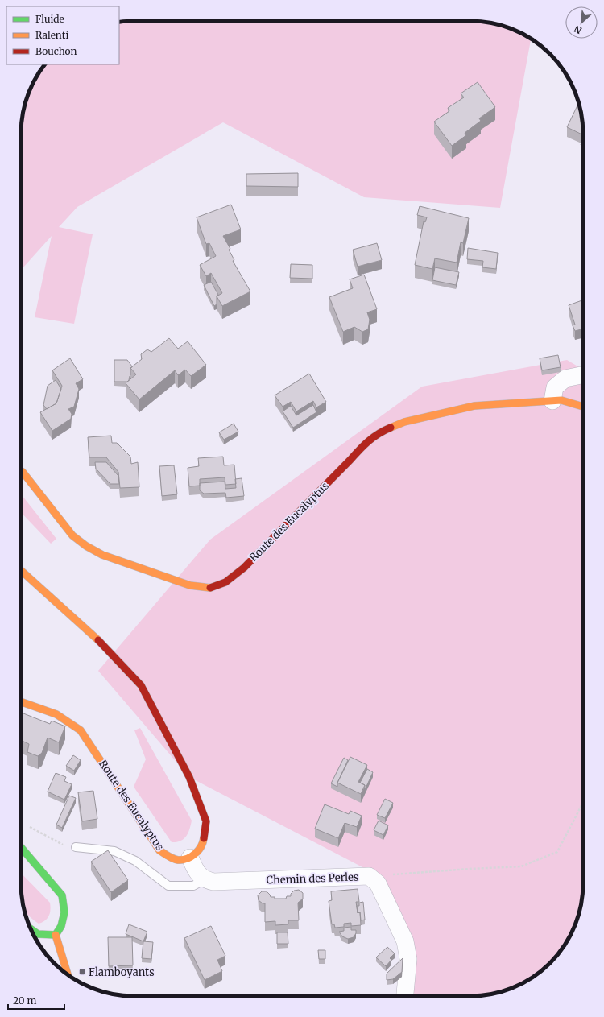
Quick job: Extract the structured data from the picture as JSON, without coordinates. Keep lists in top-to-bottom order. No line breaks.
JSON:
{"streets":{"main road":["Route des Eucalyptus"],"street":["Chemin des Perles"]},"places":{"transit":["Flamboyants"]},"legend":["Fluide","Ralenti","Bouchon"],"scale_bar":"20 m","north":"bottom left"}
